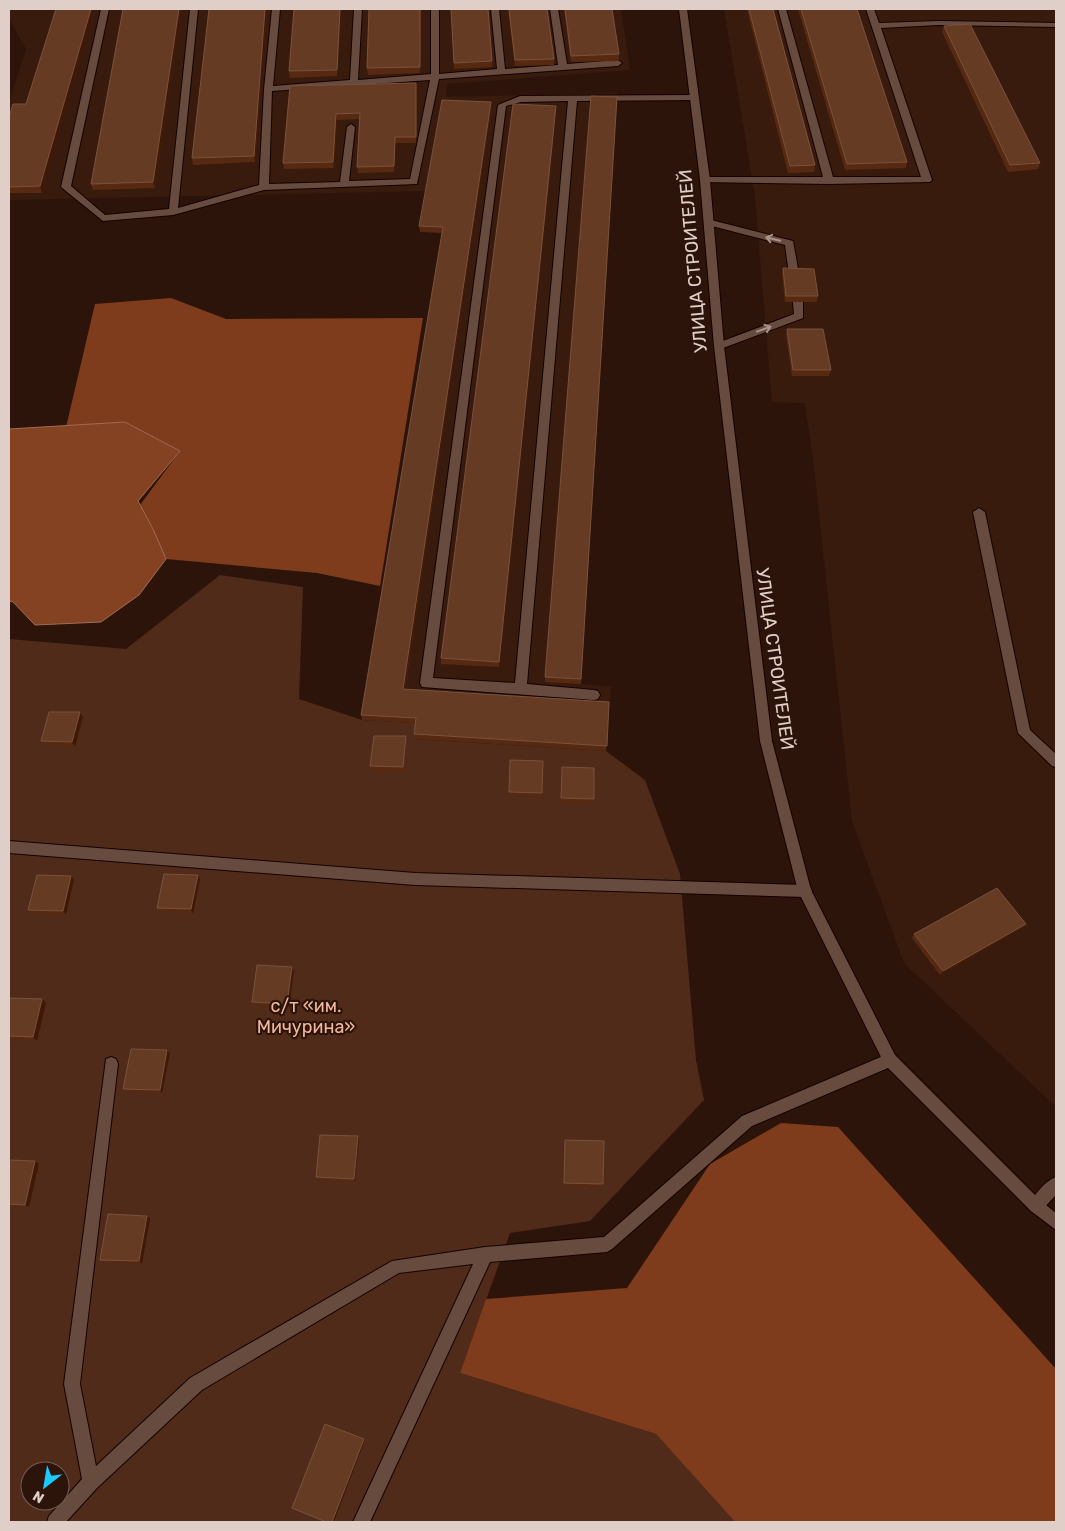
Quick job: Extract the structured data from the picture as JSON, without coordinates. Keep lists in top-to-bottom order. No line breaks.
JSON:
{"streets":{"main road":["УЛИЦА СТРОИТЕЛЕЙ"]},"parks":["с/т «им. Мичурина»"],"north":"bottom left"}
